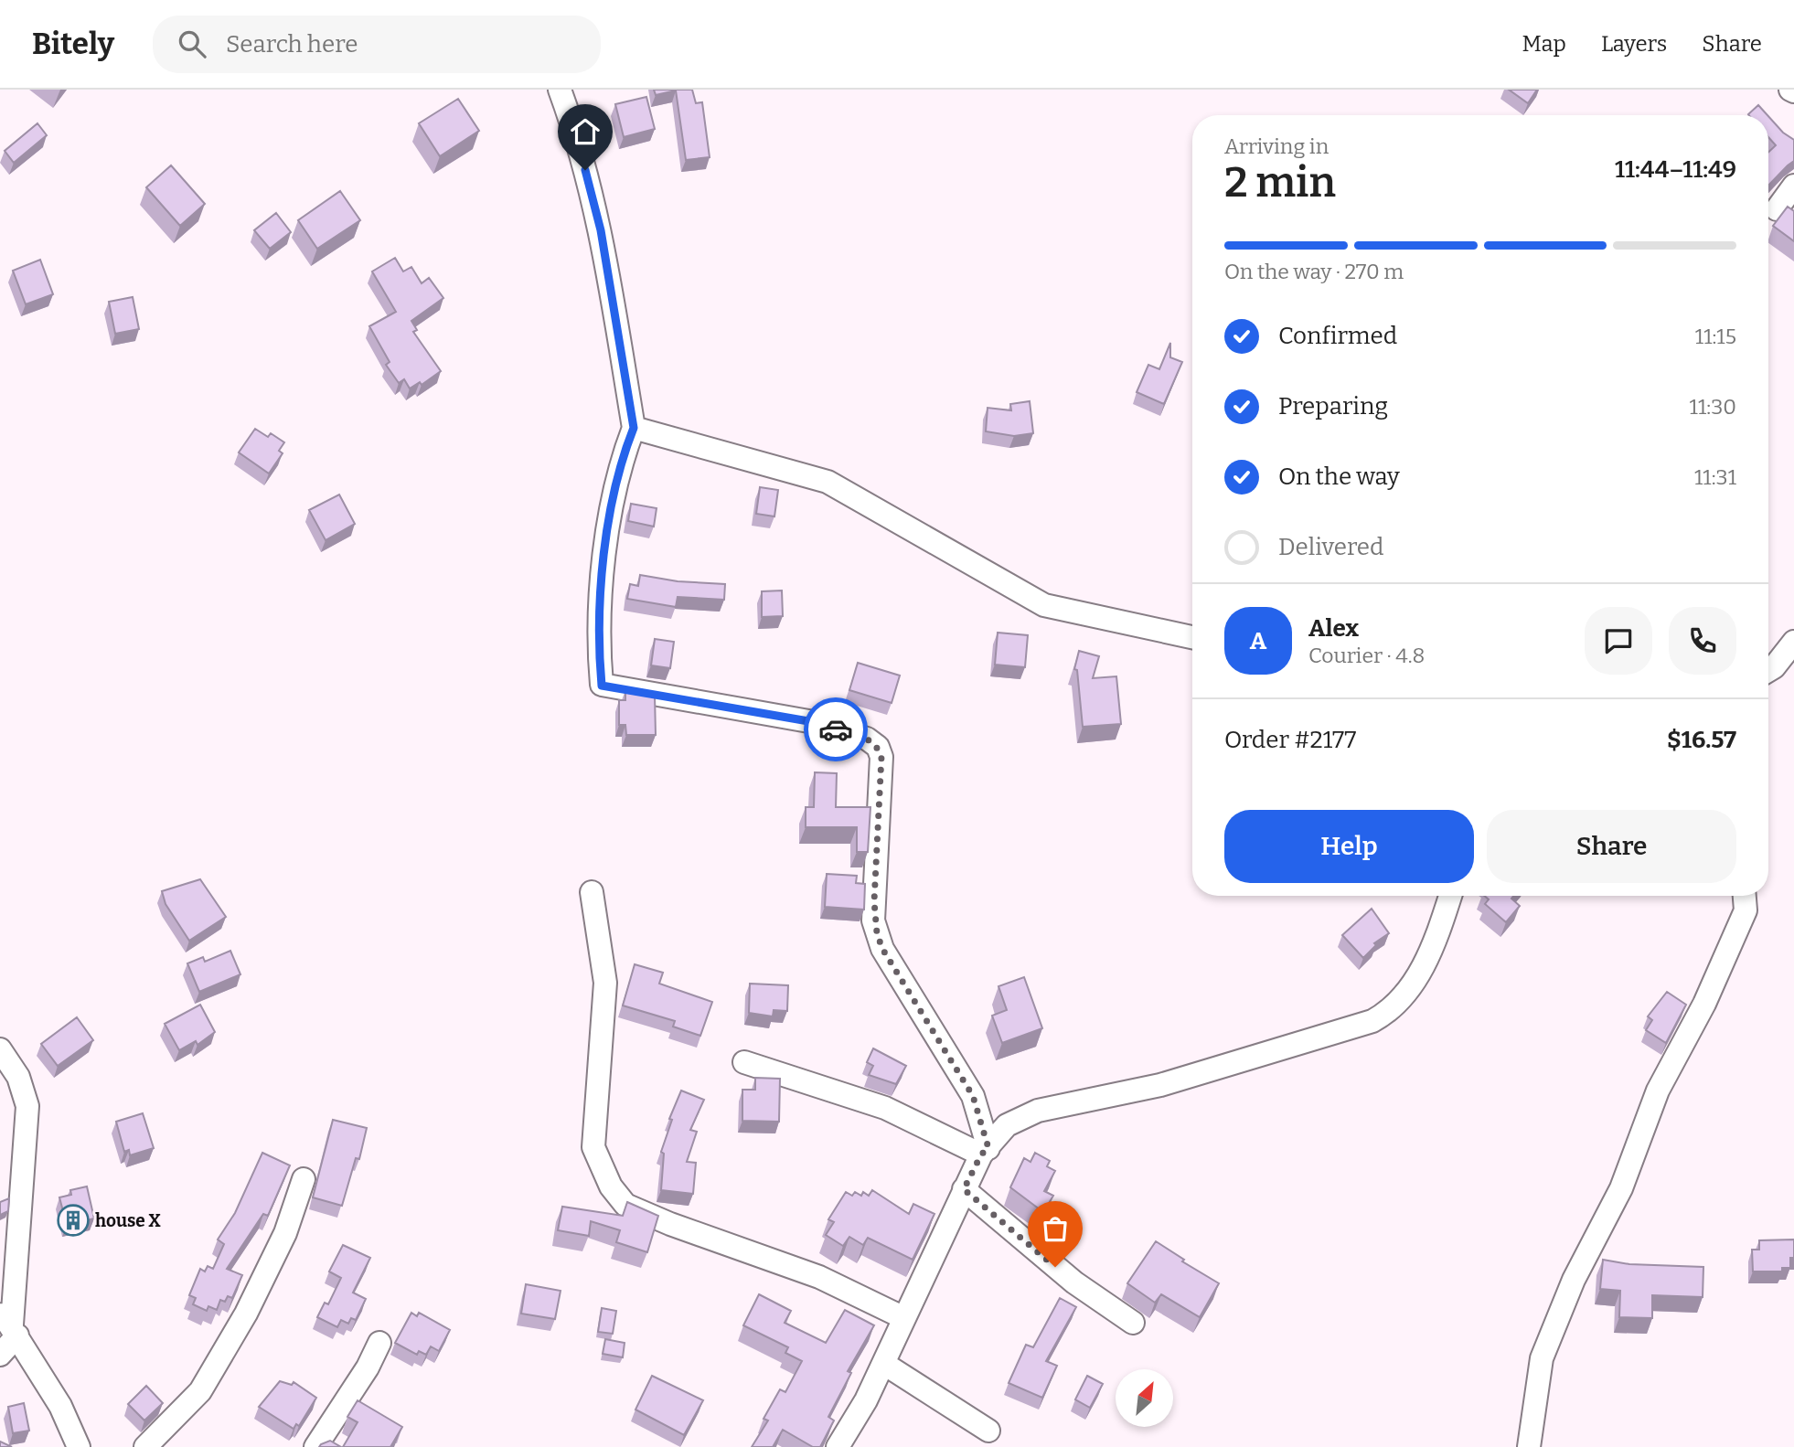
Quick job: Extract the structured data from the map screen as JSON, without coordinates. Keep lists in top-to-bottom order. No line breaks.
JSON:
{"places":{"building":["house X"]},"north":"top right","page":{"header":"Bitely","search":"Search here","nav":["Map","Layers","Share"],"heading":["2 min","Arriving in","11:44–11:49"],"panel":["Alex","Courier · 4.8","Order #2177","$16.57"],"bar":"On the way · 270 m","list":[["Confirmed","11:15"],["Preparing","11:30"],["On the way","11:31"],"Delivered"],"round":"A","buttons":["Help","Share"]}}
